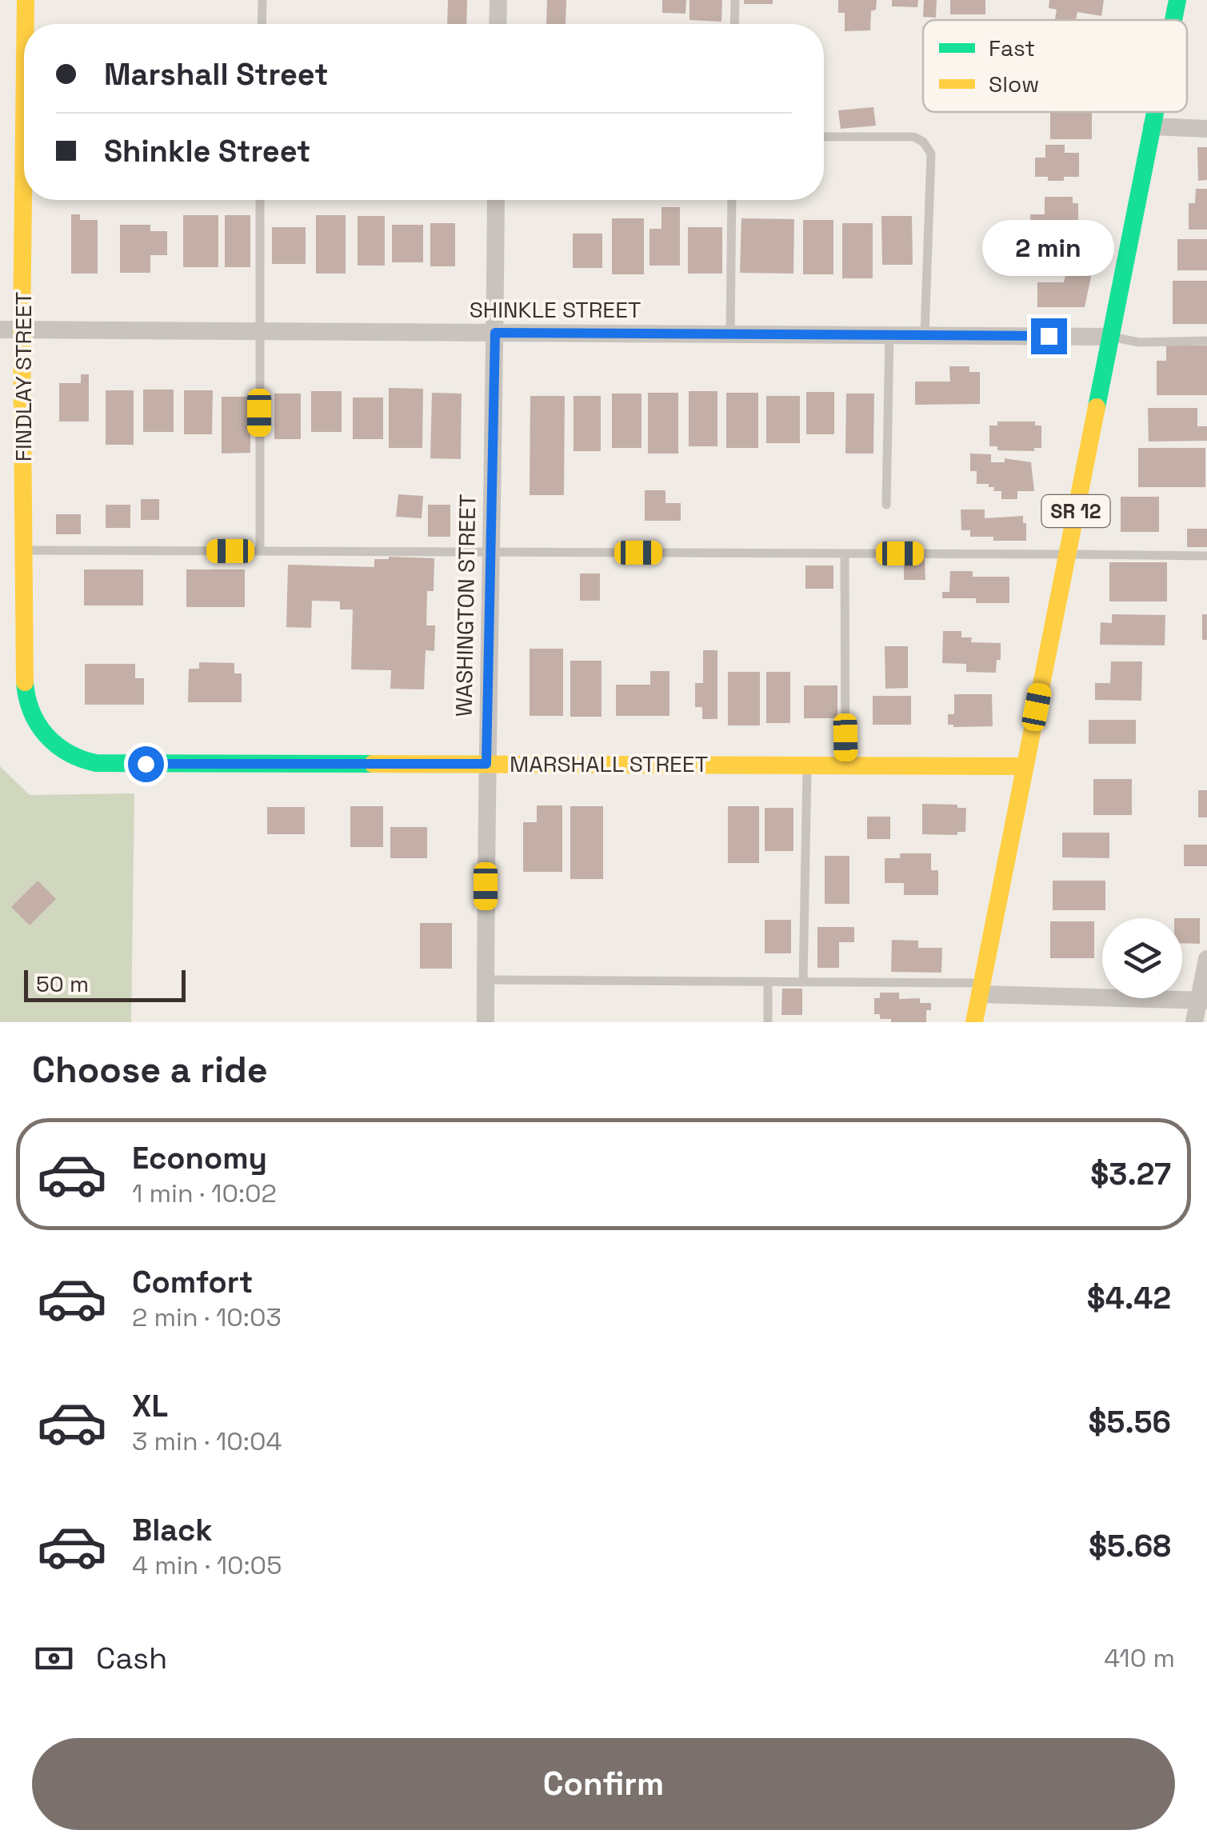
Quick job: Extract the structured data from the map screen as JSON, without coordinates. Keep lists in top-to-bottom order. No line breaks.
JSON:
{"streets":{"main road":["FINDLAY STREET","SR 12","MARSHALL STREET"],"street":["SHINKLE STREET","WASHINGTON STREET"]},"crossings":[["SHINKLE STREET","FINDLAY STREET"],["SHINKLE STREET","SR 12"],["SHINKLE STREET","WASHINGTON STREET"],["FINDLAY STREET","MARSHALL STREET"],["SR 12","MARSHALL STREET"],["WASHINGTON STREET","MARSHALL STREET"]],"legend":["Fast","Slow"],"scale_bar":"50 m","page":{"banner":["Marshall Street","Shinkle Street"],"bubble":"2 min","scale":"50 m","heading":"Choose a ride","list":[{"name":"Economy","note":"1 min · 10:02","value":"$3.27"},{"name":"Comfort","note":"2 min · 10:03","value":"$4.42"},{"name":"XL","note":"3 min · 10:04","value":"$5.56"},{"name":"Black","note":"4 min · 10:05","value":"$5.68"}],"pay":["Cash","410 m"],"buttons":"Confirm"}}
